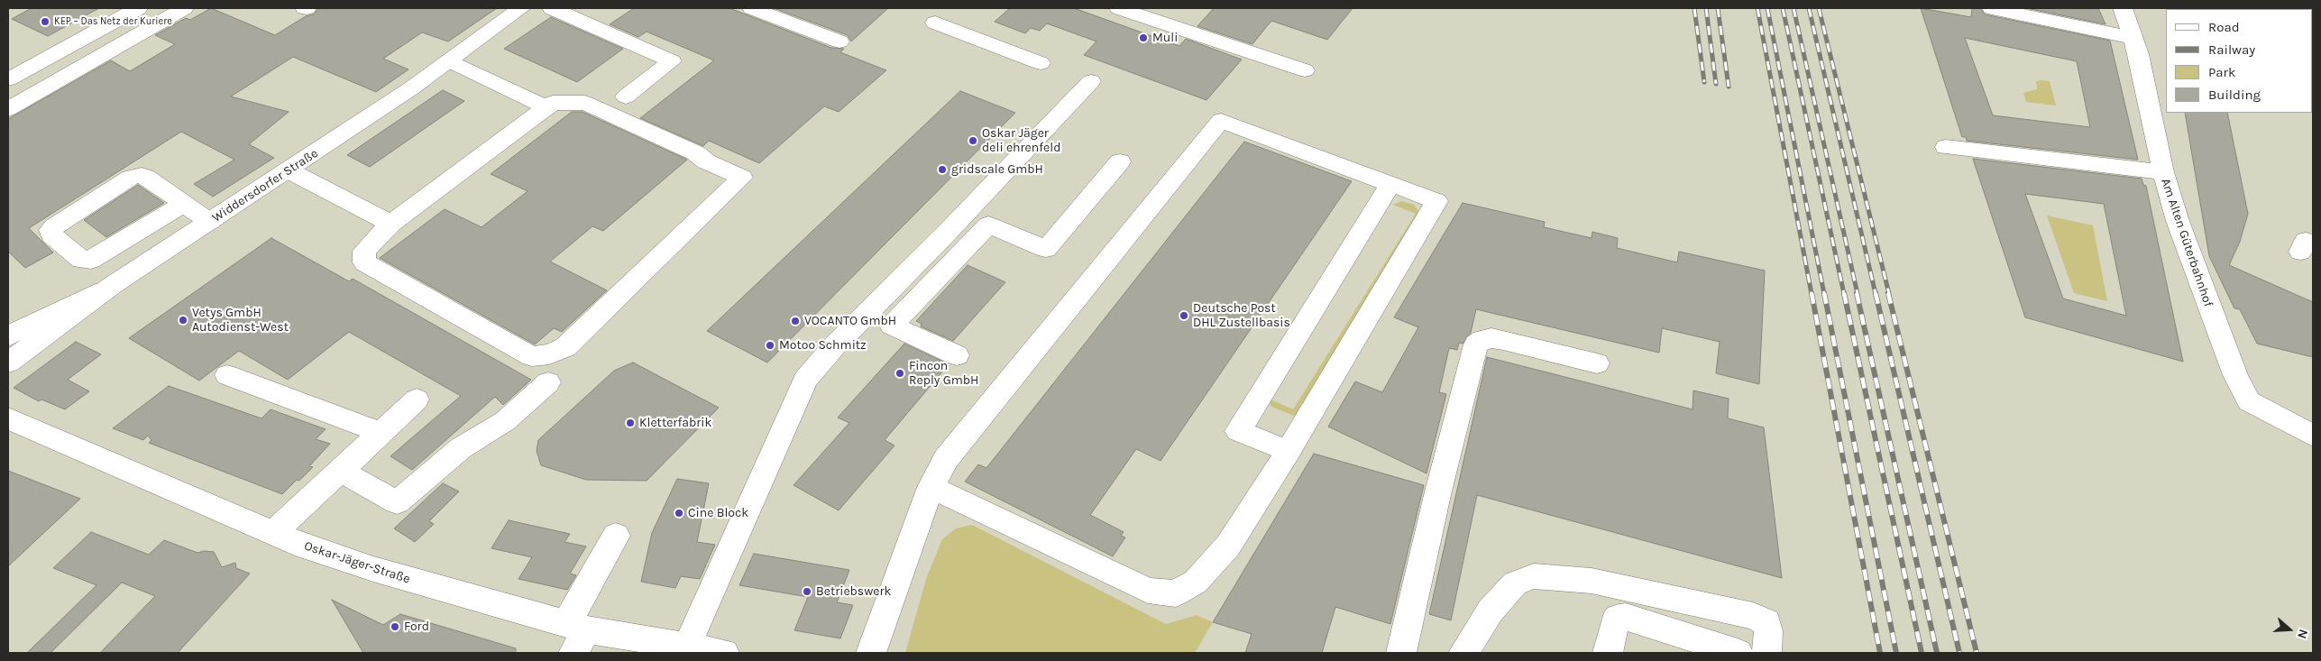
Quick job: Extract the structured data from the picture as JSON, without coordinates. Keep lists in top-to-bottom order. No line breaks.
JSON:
{"streets":{"street":["Widdersdorfer Straße","Am Alten Güterbahnhof","Oskar-Jäger-Straße"]},"places":["KEP – Das Netz der Kuriere","Muli","Oskar Jäger deli ehrenfeld","gridscale GmbH","Deutsche Post DHL Zustellbasis","Vetys GmbH Autodienst-West","VOCANTO GmbH","Motoo Schmitz","Fincon Reply GmbH","Kletterfabrik","Cine Block","Betriebswerk","Ford"],"legend":["Road","Railway","Park","Building"],"north":"right"}
